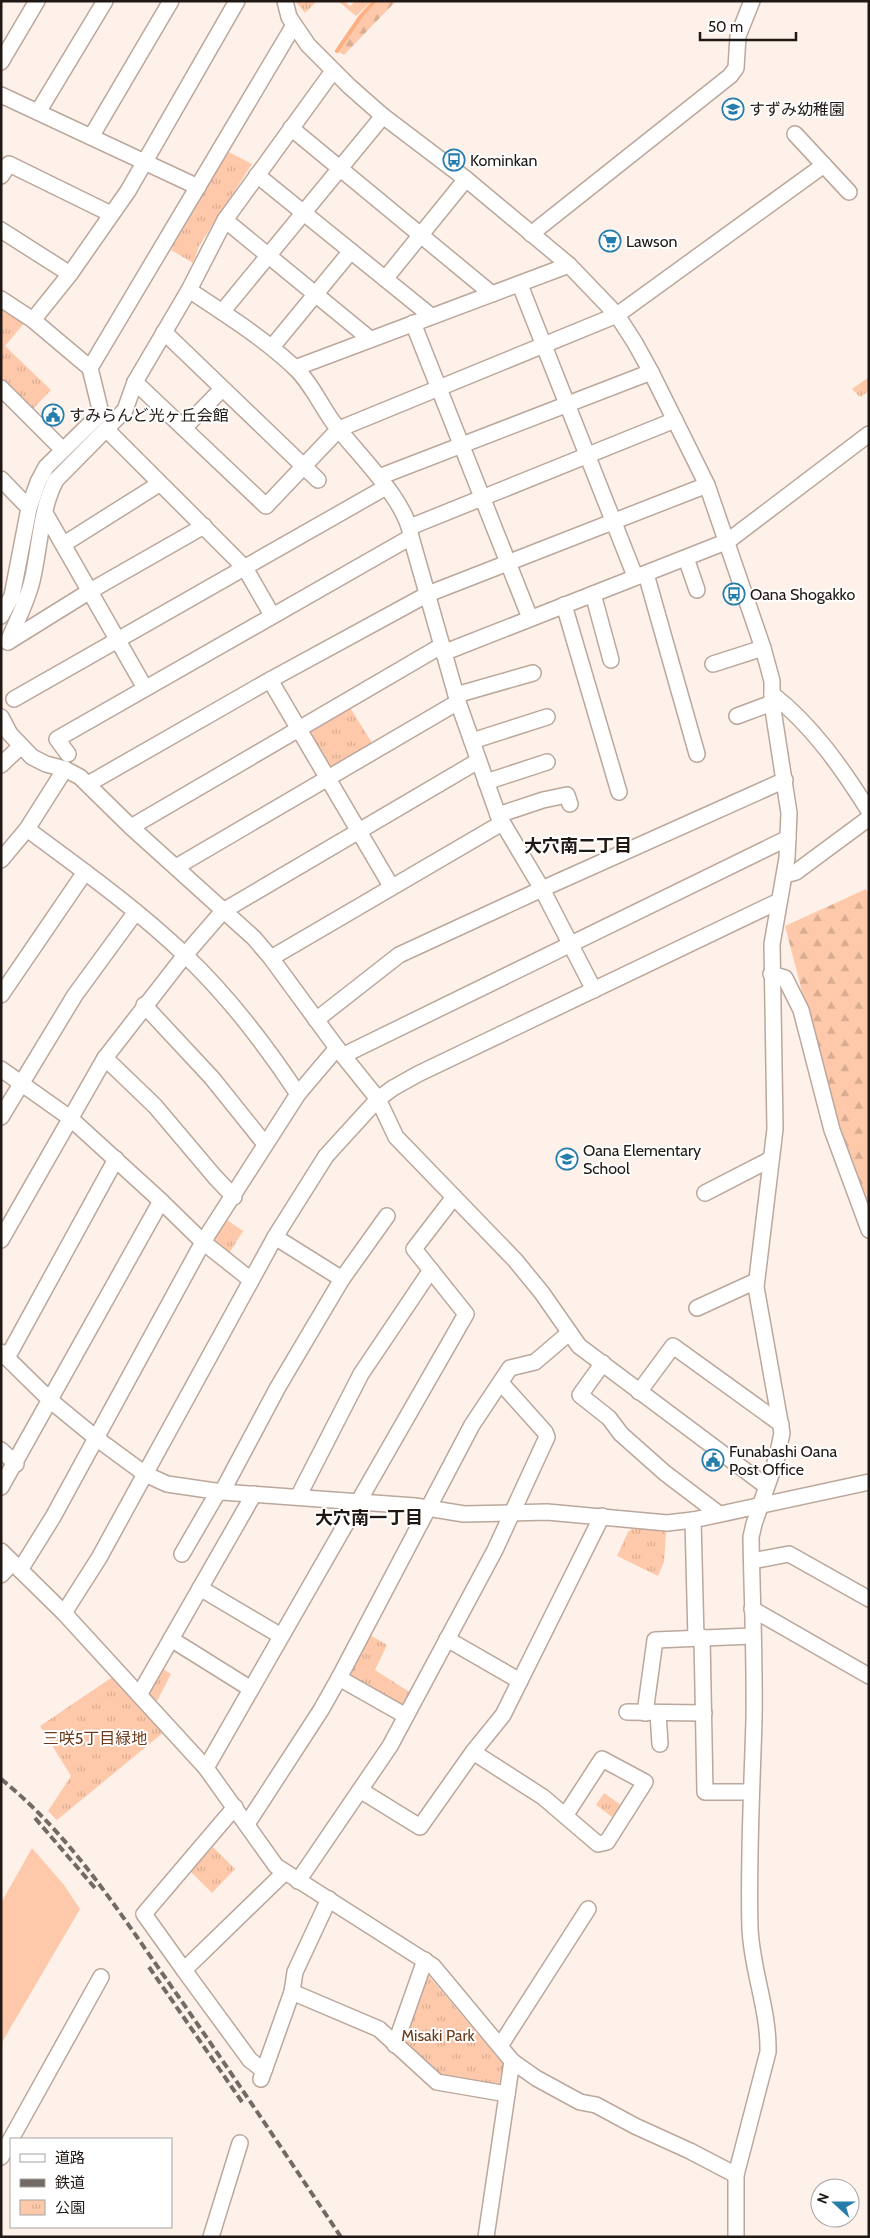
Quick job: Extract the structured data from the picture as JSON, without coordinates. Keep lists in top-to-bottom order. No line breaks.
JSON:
{"districts":["大穴南二丁目","大穴南一丁目"],"parks":["三咲5丁目緑地","Misaki Park"],"places":{"school or university":["すずみ幼稚園","Oana Elementary School"],"bus stop":["Kominkan","Oana Shogakko"],"supermarket":["Lawson"],"public building":["すみらんど光ヶ丘会館","Funabashi Oana Post Office"]},"legend":["道路","鉄道","公園"],"scale_bar":"50 m","north":"left"}
